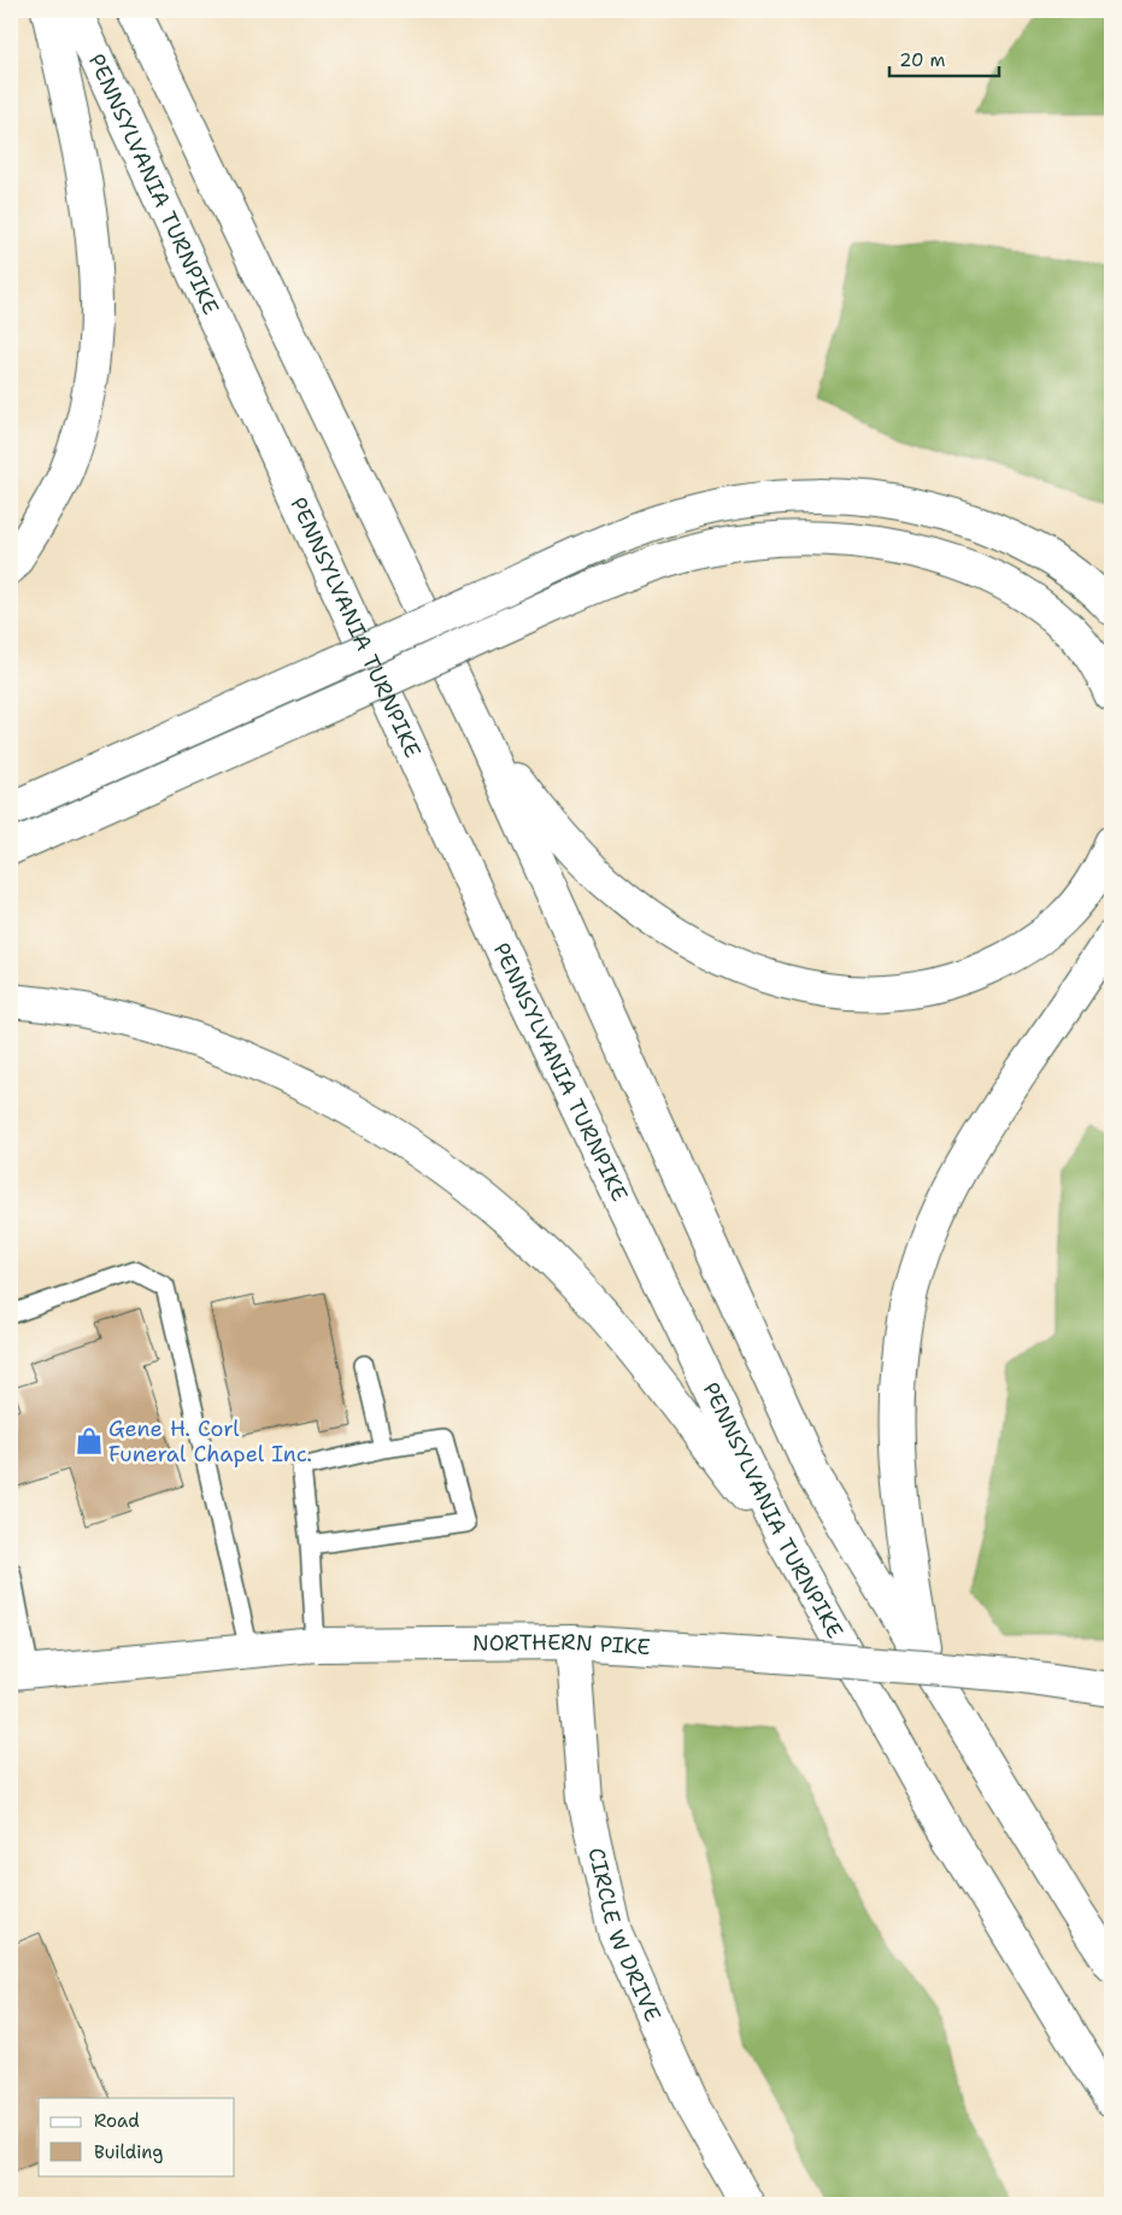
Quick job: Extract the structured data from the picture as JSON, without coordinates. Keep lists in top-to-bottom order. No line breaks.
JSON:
{"streets":{"main road":["PENNSYLVANIA TURNPIKE","NORTHERN PIKE","CIRCLE W DRIVE"]},"crossings":[["NORTHERN PIKE","CIRCLE W DRIVE"]],"places":{"shop":["Gene H. Corl Funeral Chapel Inc."]},"legend":["Road","Building"],"scale_bar":"20 m"}
